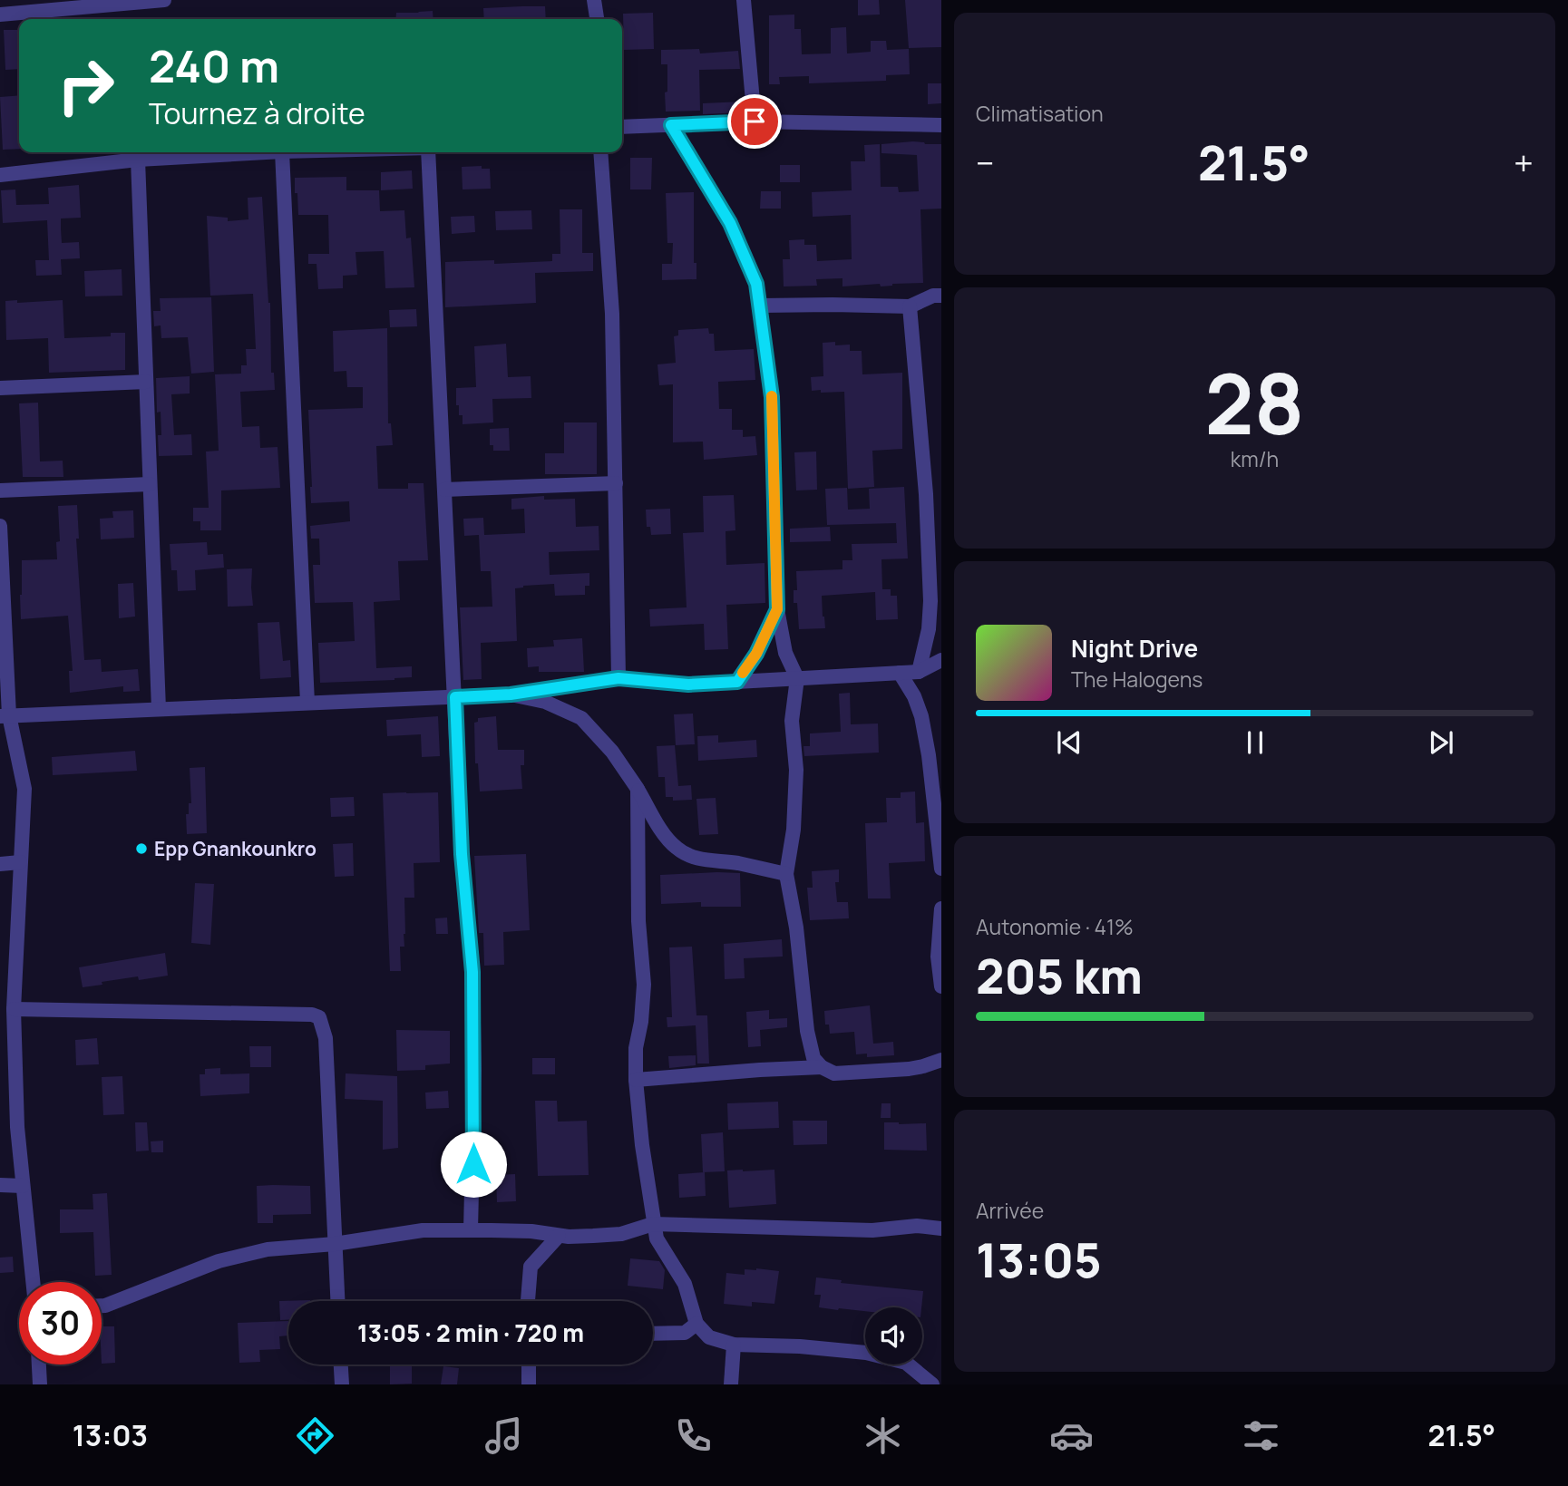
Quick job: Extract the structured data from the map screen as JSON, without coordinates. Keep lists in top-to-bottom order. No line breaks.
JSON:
{"places":["Epp Gnankounkro"],"page":{"tile":["Climatisation",["28","km/h"],["Autonomie · 41%","205 km"],["Arrivée","13:05"]],"turn":["240 m","Tournez à droite"],"heat":["−","21.5°","+"],"song":["Night Drive","The Halogens"],"limit":"30","trip":"13:05 · 2 min · 720 m","tabs":["13:03","21.5°"]}}
